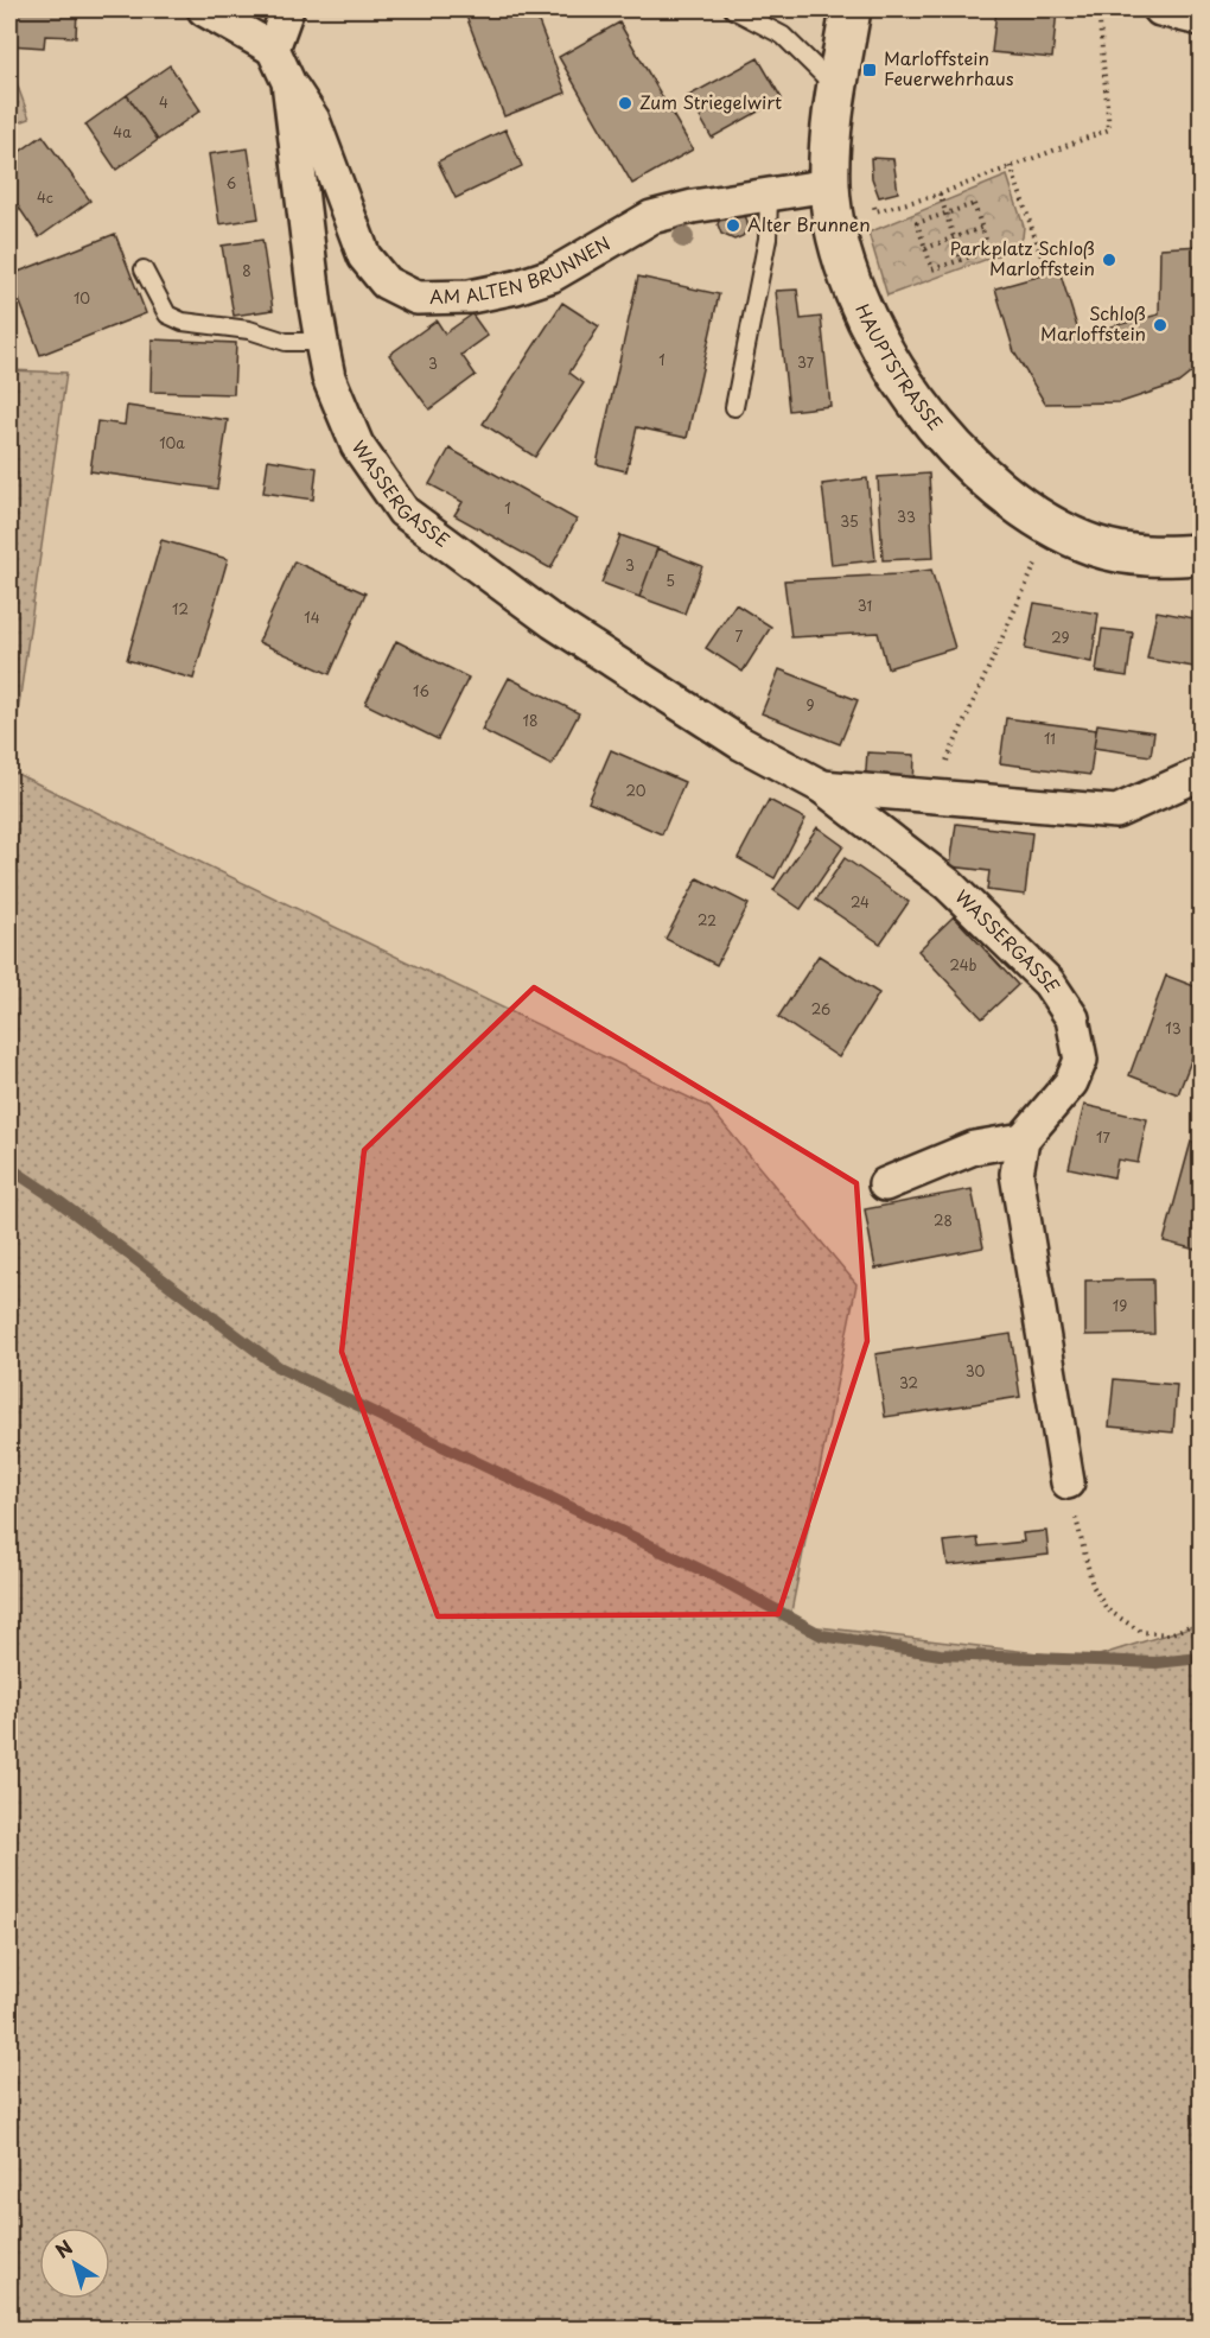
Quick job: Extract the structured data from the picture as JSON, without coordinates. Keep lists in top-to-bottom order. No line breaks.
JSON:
{"streets":{"main road":["HAUPTSTRASSE"],"street":["AM ALTEN BRUNNEN","WASSERGASSE"]},"crossings":[["AM ALTEN BRUNNEN","HAUPTSTRASSE"],["AM ALTEN BRUNNEN","WASSERGASSE"]],"places":{"transit":["Marloffstein Feuerwehrhaus"],"other":["Zum Striegelwirt","Alter Brunnen","Parkplatz Schloß Marloffstein","Schloß Marloffstein"]},"house_numbers":["4","4a","6","4c","8","10","1","37","3","10a","1","33","35","3","5","31","12","14","7","29","16","9","18","11","20","24","22","24b","26","13","17","28","19","30","32"],"north":"top left"}
